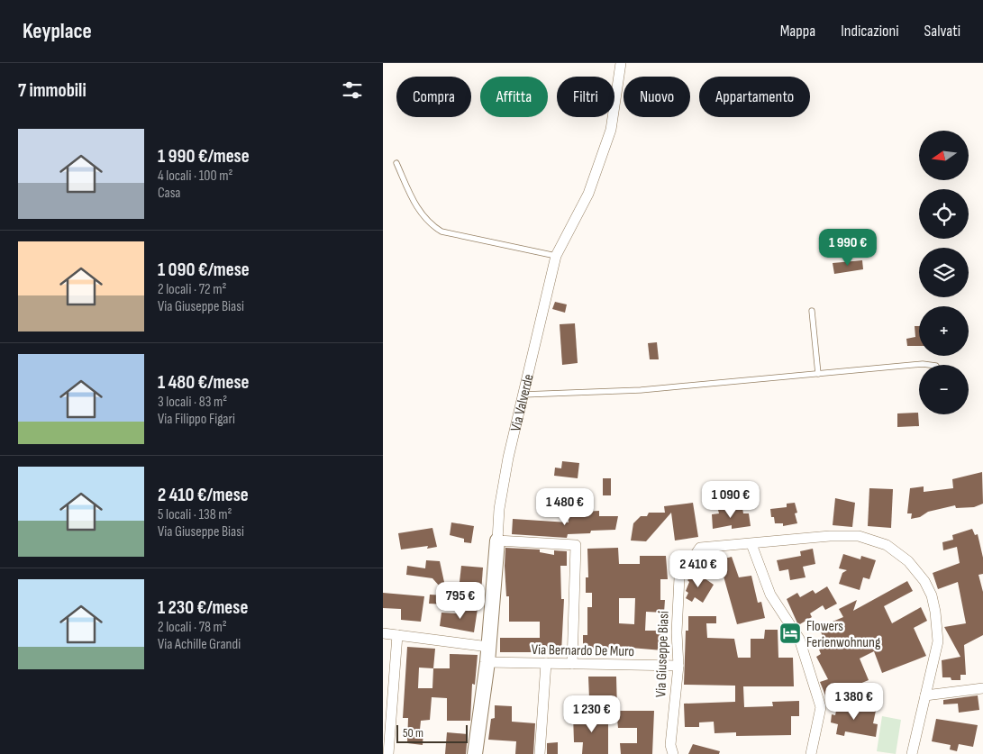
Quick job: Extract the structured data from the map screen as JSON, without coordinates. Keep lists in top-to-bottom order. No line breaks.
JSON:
{"streets":{"street":["Via Valverde","Via Bernardo De Muro","Via Giuseppe Biasi"]},"crossings":[["Via Valverde","Via Bernardo De Muro"],["Via Bernardo De Muro","Via Giuseppe Biasi"]],"places":{"hotel":["Flowers Ferienwohnung"]},"scale_bar":"50 m","north":"left","page":{"header":"Keyplace","nav":["Mappa","Indicazioni","Salvati"],"heading":"7 immobili","chip":["Compra","Affitta","Filtri","Nuovo","Appartamento"],"list":[{"name":"1 990 €/mese","note":"4 locali · 100 m² · Casa"},{"name":"1 090 €/mese","note":"2 locali · 72 m² · Via Giuseppe Biasi"},{"name":"1 480 €/mese","note":"3 locali · 83 m² · Via Filippo Figari"},{"name":"2 410 €/mese","note":"5 locali · 138 m² · Via Giuseppe Biasi"},{"name":"1 230 €/mese","note":"2 locali · 78 m² · Via Achille Grandi"}],"map_buttons":["+","−"],"price":["1 990 €","1 090 €","1 480 €","2 410 €","795 €","1 380 €","1 230 €"],"scale":"50 m"}}
